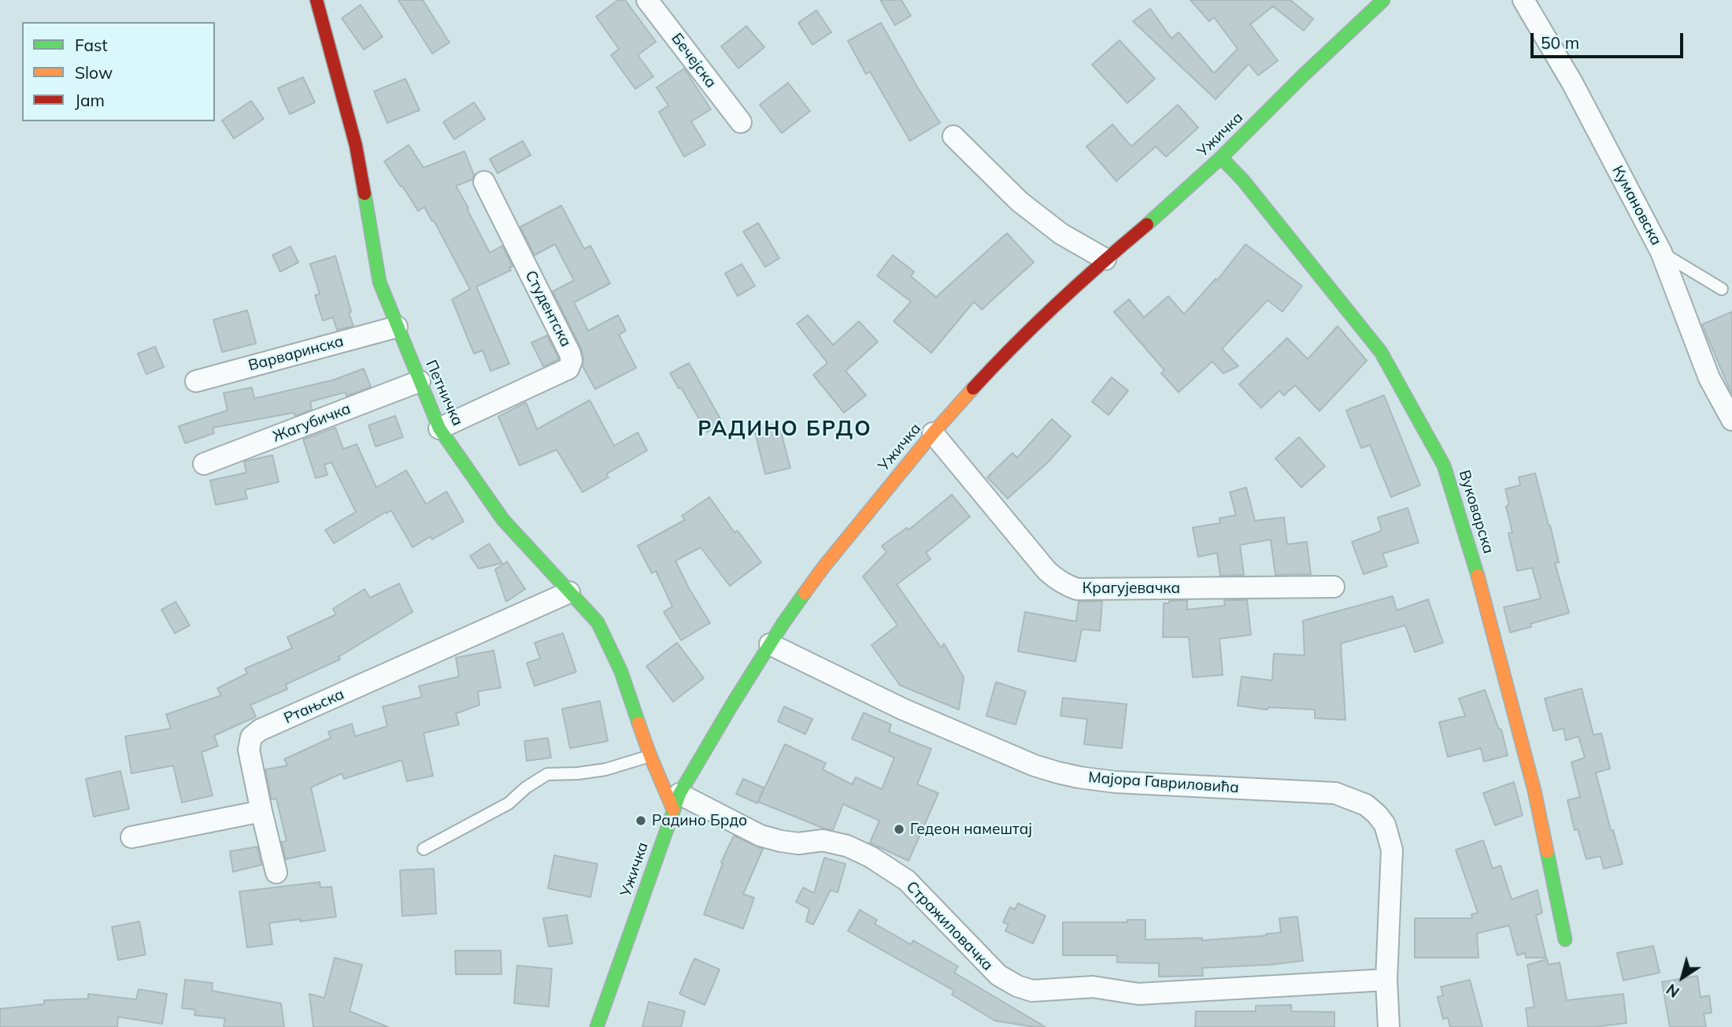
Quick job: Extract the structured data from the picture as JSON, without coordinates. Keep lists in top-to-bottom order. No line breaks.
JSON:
{"streets":{"street":["Бечејска","Ужичка","Кумановска","Студентска","Варваринска","Петничка","Жагубичка","Вуковарска","Крагујевачка","Ртањска","Мајора Гавриловића","Стражиловачка"]},"crossings":[["Ужичка","Петничка"],["Ужичка","Вуковарска"],["Ужичка","Крагујевачка"],["Ужичка","Мајора Гавриловића"],["Ужичка","Стражиловачка"],["Студентска","Петничка"],["Варваринска","Петничка"],["Петничка","Жагубичка"],["Петничка","Ртањска"],["Петничка","Стражиловачка"],["Мајора Гавриловића","Стражиловачка"]],"districts":["РАДИНО БРДО"],"places":["Радино Брдо","Гедеон намештај"],"legend":["Fast","Slow","Jam"],"scale_bar":"50 m","north":"bottom left"}
